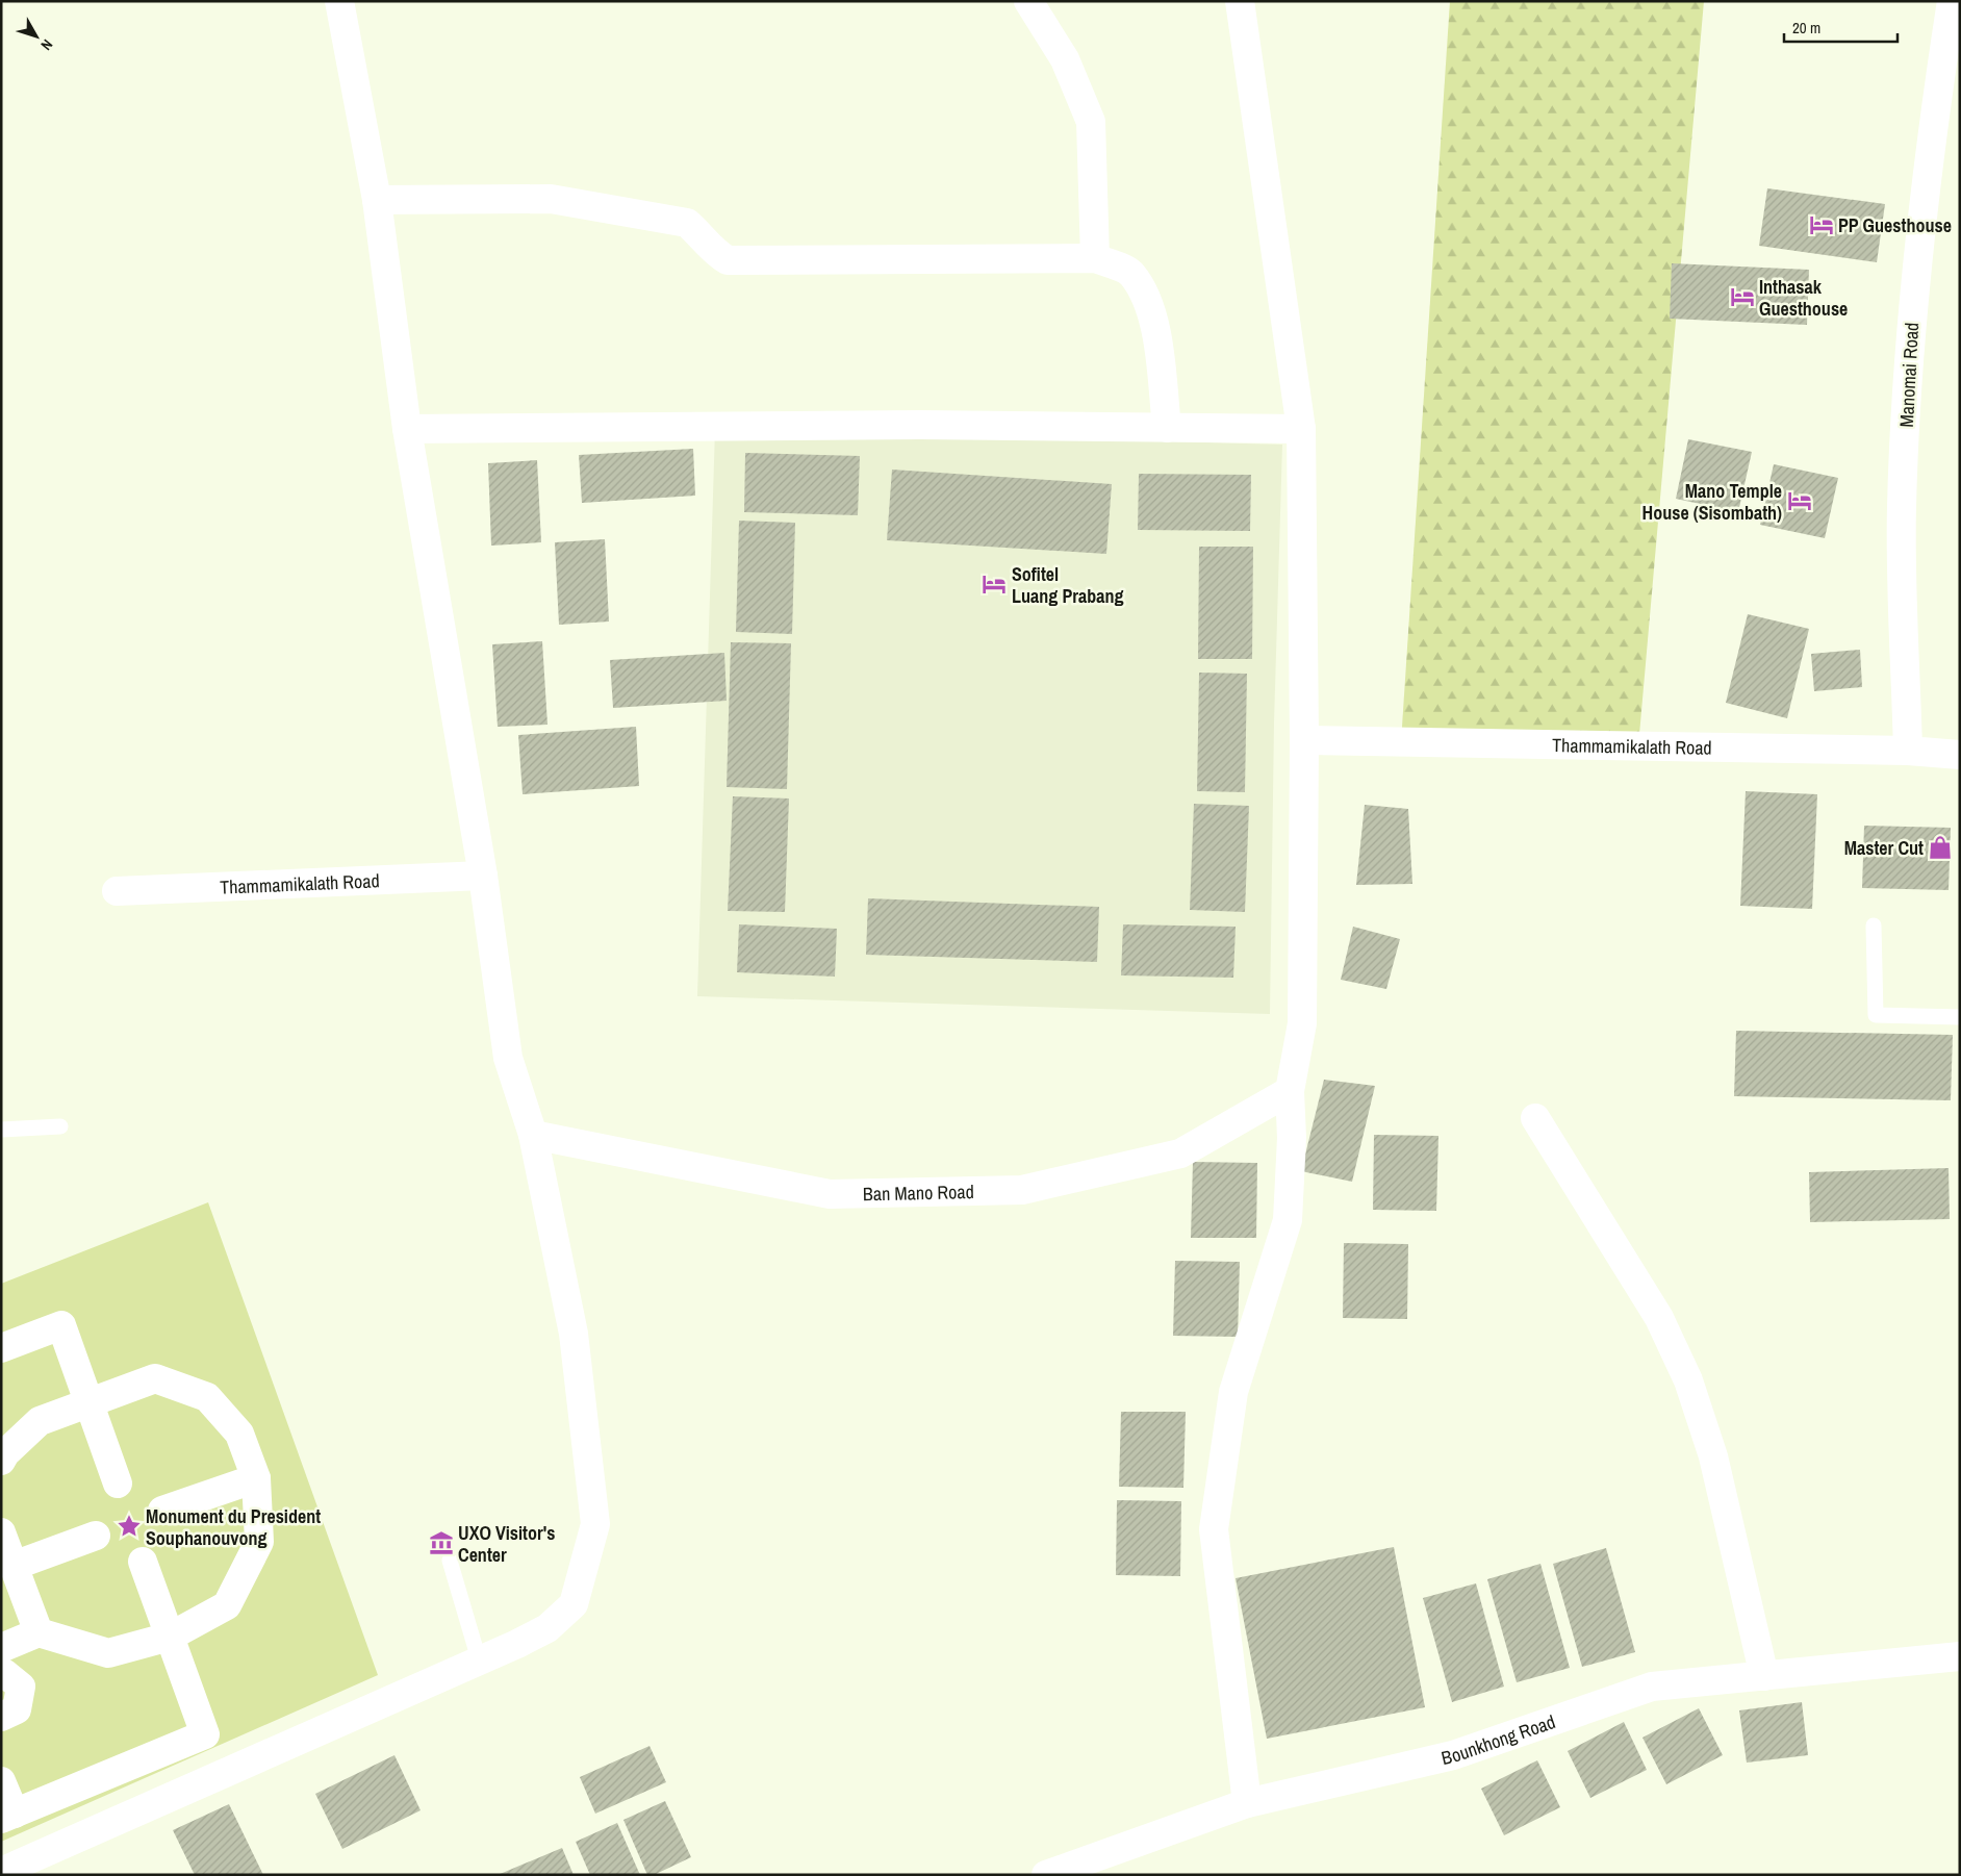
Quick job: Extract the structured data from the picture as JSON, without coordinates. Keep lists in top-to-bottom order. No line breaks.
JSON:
{"streets":{"street":["Manomai Road","Thammamikalath Road","Ban Mano Road","Bounkhong Road"]},"crossings":[["Manomai Road","Thammamikalath Road"]],"places":{"hotel":["PP Guesthouse","Inthasak Guesthouse","Mano Temple House (Sisombath)","Sofitel Luang Prabang"],"shop":["Master Cut"],"place":["Monument du President Souphanouvong"],"museum":["UXO Visitor's Center"]},"scale_bar":"20 m","north":"bottom right"}
